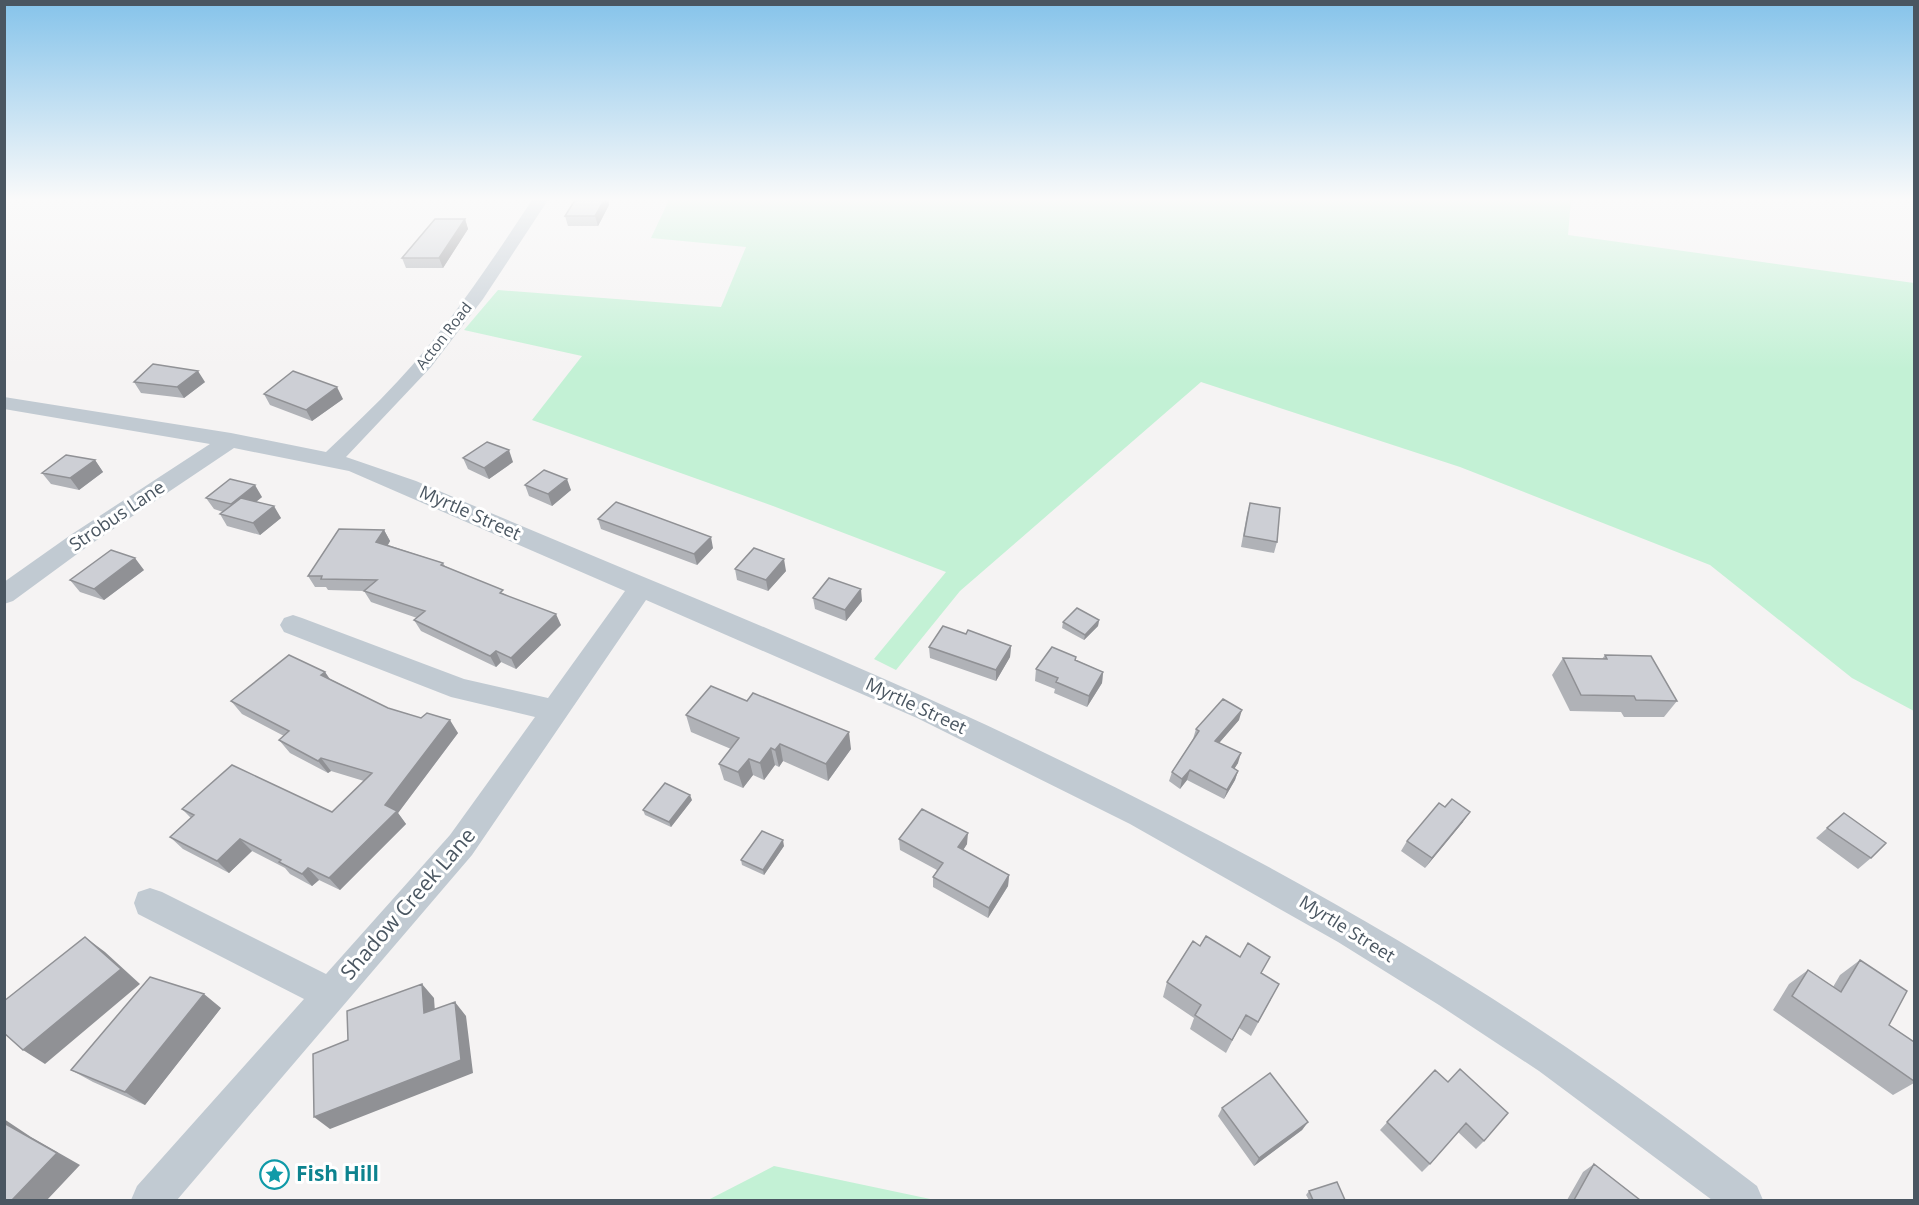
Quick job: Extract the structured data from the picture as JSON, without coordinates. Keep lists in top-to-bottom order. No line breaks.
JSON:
{"streets":{"street":["Acton Road","Myrtle Street","Strobus Lane","Shadow Creek Lane"]},"crossings":[["Acton Road","Myrtle Street"],["Myrtle Street","Strobus Lane"],["Myrtle Street","Shadow Creek Lane"]],"places":{"place":["Fish Hill"]}}
